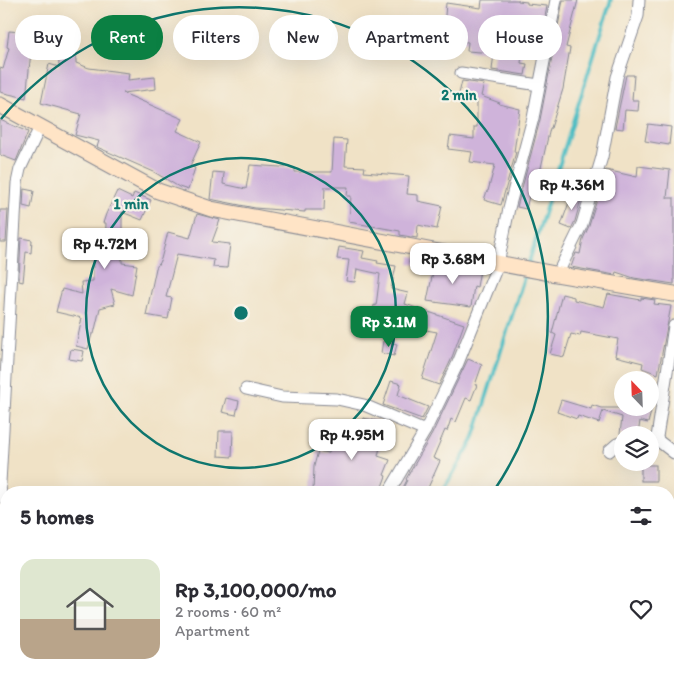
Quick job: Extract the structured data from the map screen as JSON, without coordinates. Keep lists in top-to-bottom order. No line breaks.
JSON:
{"north":"top left","page":{"chip":["Buy","Rent","Filters","New","Apartment","House"],"price":["Rp 4.36M","Rp 4.72M","Rp 3.68M","Rp 3.1M","Rp 4.95M"],"heading":"5 homes","list":[{"name":"Rp 3,100,000/mo","note":"2 rooms · 60 m² · Apartment"}]},"rings":["2 min","1 min"]}
